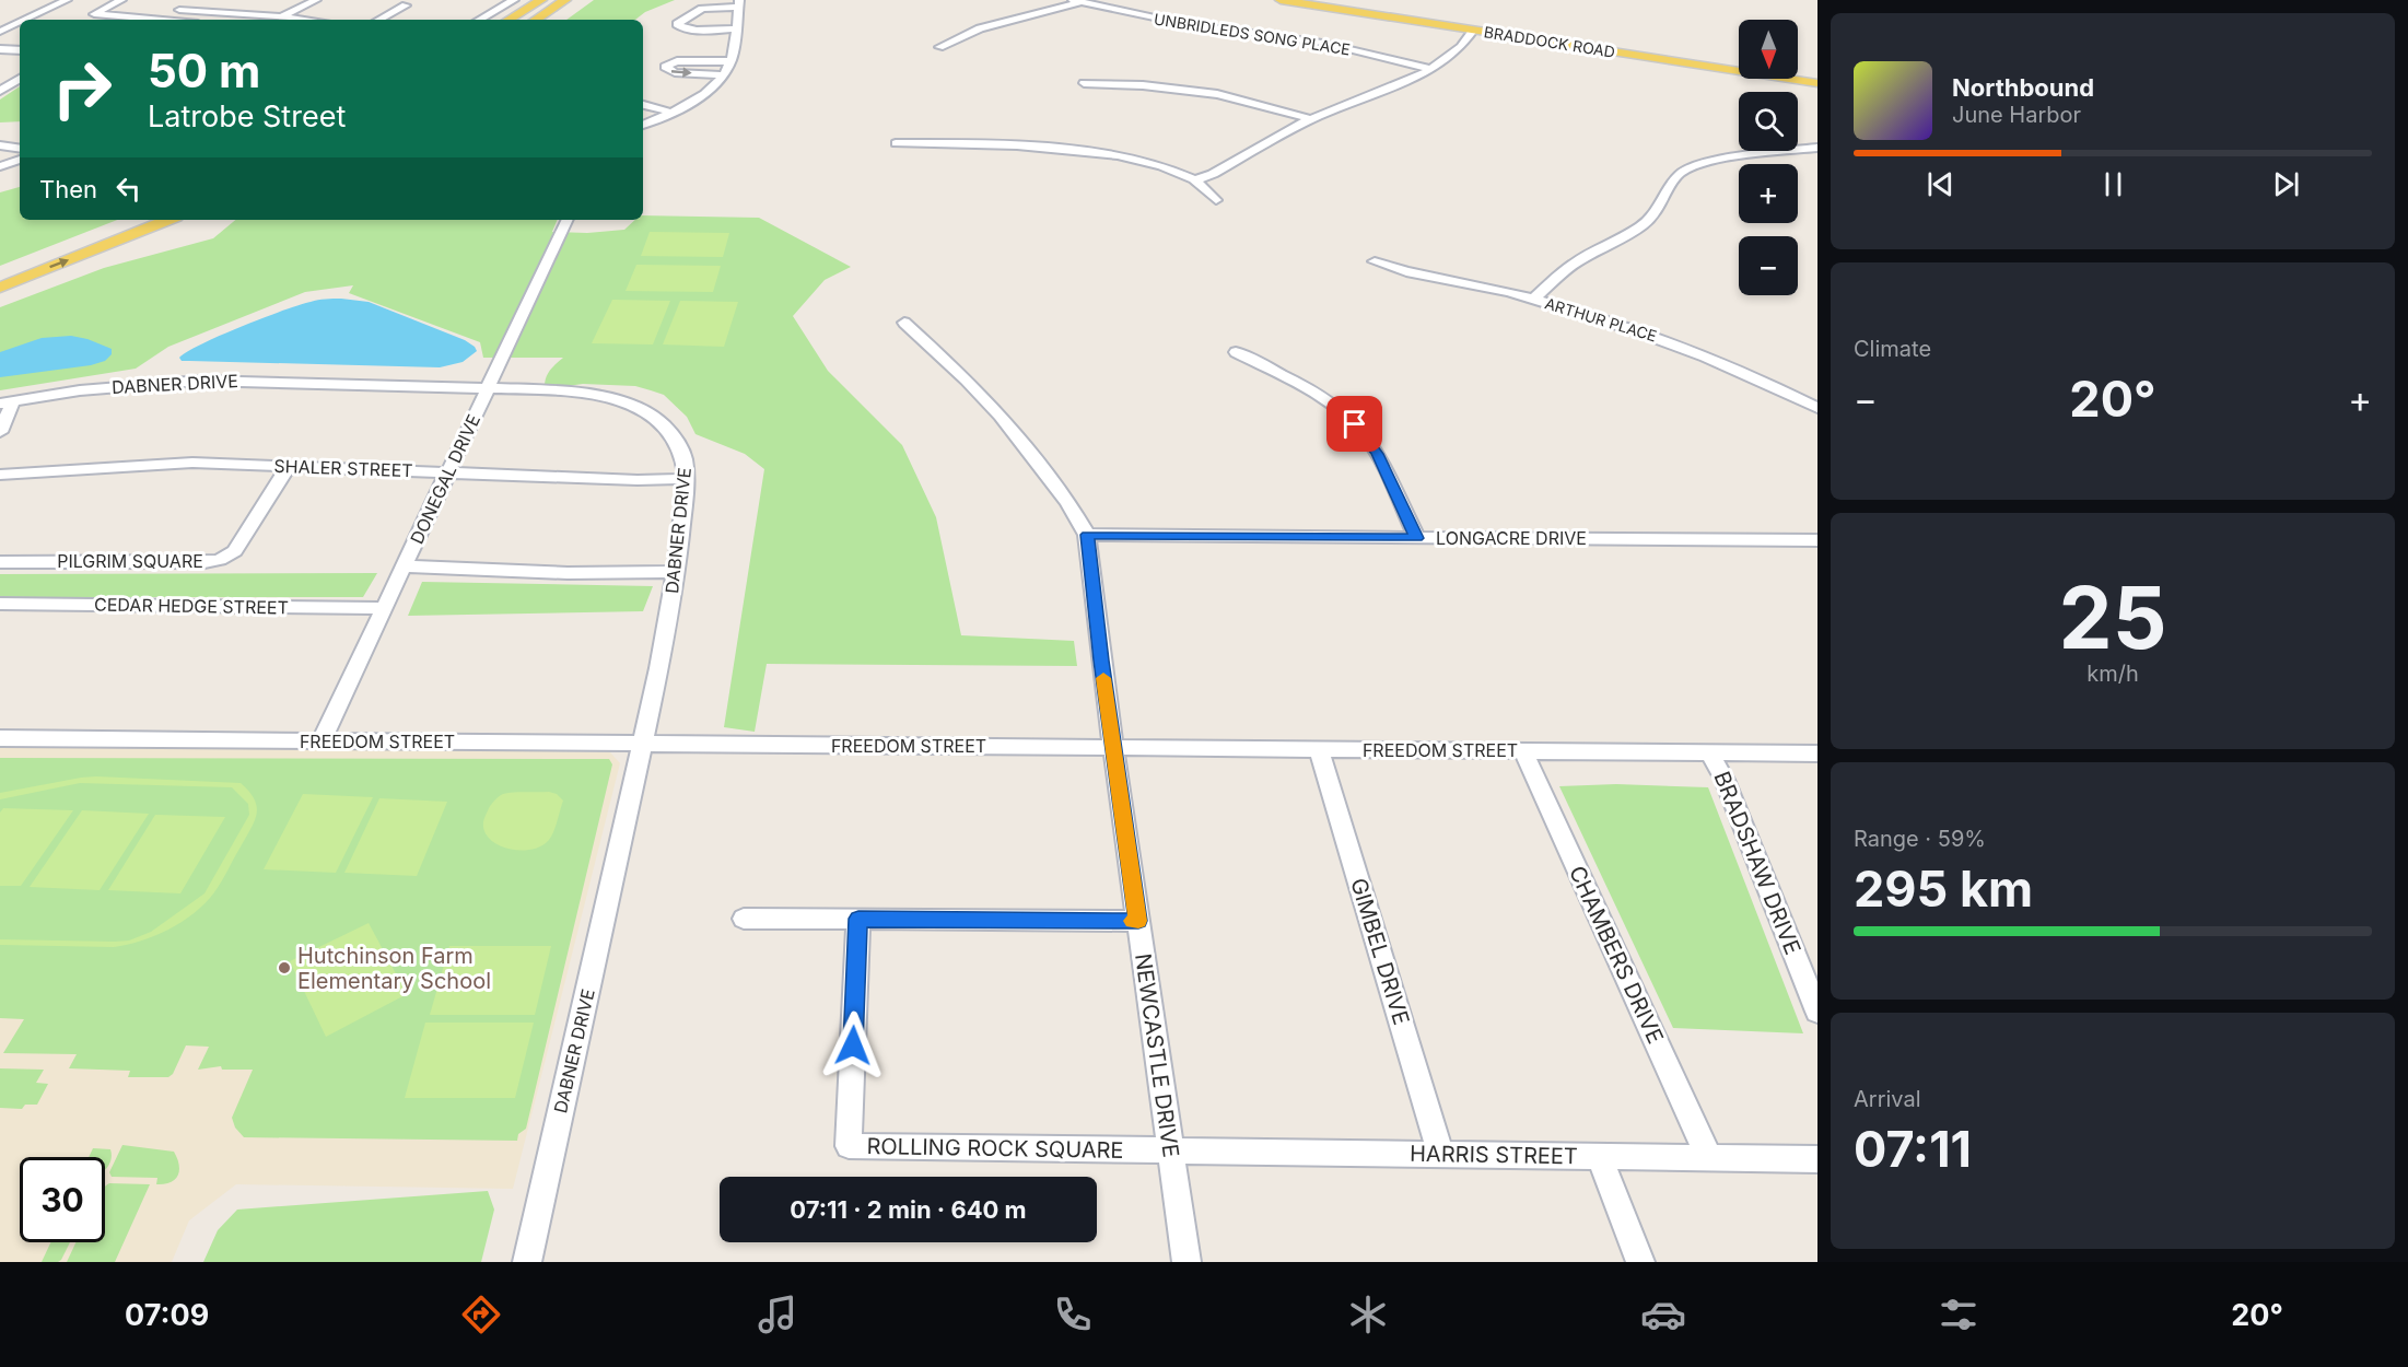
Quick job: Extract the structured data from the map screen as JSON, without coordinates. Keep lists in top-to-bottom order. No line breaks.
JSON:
{"streets":{"main road":["BRADDOCK ROAD"],"street":["UNBRIDLEDS SONG PLACE","ARTHUR PLACE","DABNER DRIVE","SHALER STREET","DONEGAL DRIVE","LONGACRE DRIVE","PILGRIM SQUARE","CEDAR HEDGE STREET","FREEDOM STREET","BRADSHAW DRIVE","GIMBEL DRIVE","CHAMBERS DRIVE","NEWCASTLE DRIVE","ROLLING ROCK SQUARE","HARRIS STREET"]},"crossings":[["DABNER DRIVE","SHALER STREET"],["DABNER DRIVE","DONEGAL DRIVE"],["DABNER DRIVE","FREEDOM STREET"],["SHALER STREET","DONEGAL DRIVE"],["SHALER STREET","PILGRIM SQUARE"],["DONEGAL DRIVE","CEDAR HEDGE STREET"],["DONEGAL DRIVE","FREEDOM STREET"],["LONGACRE DRIVE","NEWCASTLE DRIVE"],["FREEDOM STREET","BRADSHAW DRIVE"],["FREEDOM STREET","GIMBEL DRIVE"],["FREEDOM STREET","CHAMBERS DRIVE"],["FREEDOM STREET","NEWCASTLE DRIVE"],["GIMBEL DRIVE","HARRIS STREET"],["CHAMBERS DRIVE","HARRIS STREET"],["NEWCASTLE DRIVE","ROLLING ROCK SQUARE"],["NEWCASTLE DRIVE","HARRIS STREET"],["ROLLING ROCK SQUARE","HARRIS STREET"]],"places":["Hutchinson Farm Elementary School"],"north":"bottom","page":{"map_buttons":["+","−"],"turn":["50 m","Latrobe Street"],"song":["Northbound","June Harbor"],"then":"Then","tile":["Climate",["25","km/h"],["Range · 59%","295 km"],["Arrival","07:11"]],"heat":["−","20°","+"],"limit":"30","trip":"07:11 · 2 min · 640 m","tabs":["07:09","20°"]}}
